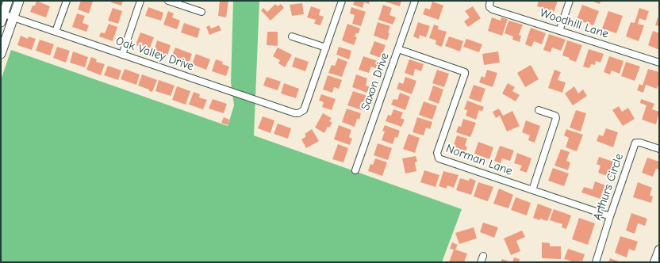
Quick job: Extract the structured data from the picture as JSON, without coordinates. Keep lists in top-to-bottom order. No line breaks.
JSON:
{"streets":{"street":["Woodhill Lane","Oak Valley Drive","Saxon Drive","Norman Lane","Arthurs Circle"]},"crossings":[["Saxon Drive","Norman Lane"],["Norman Lane","Arthurs Circle"]]}
